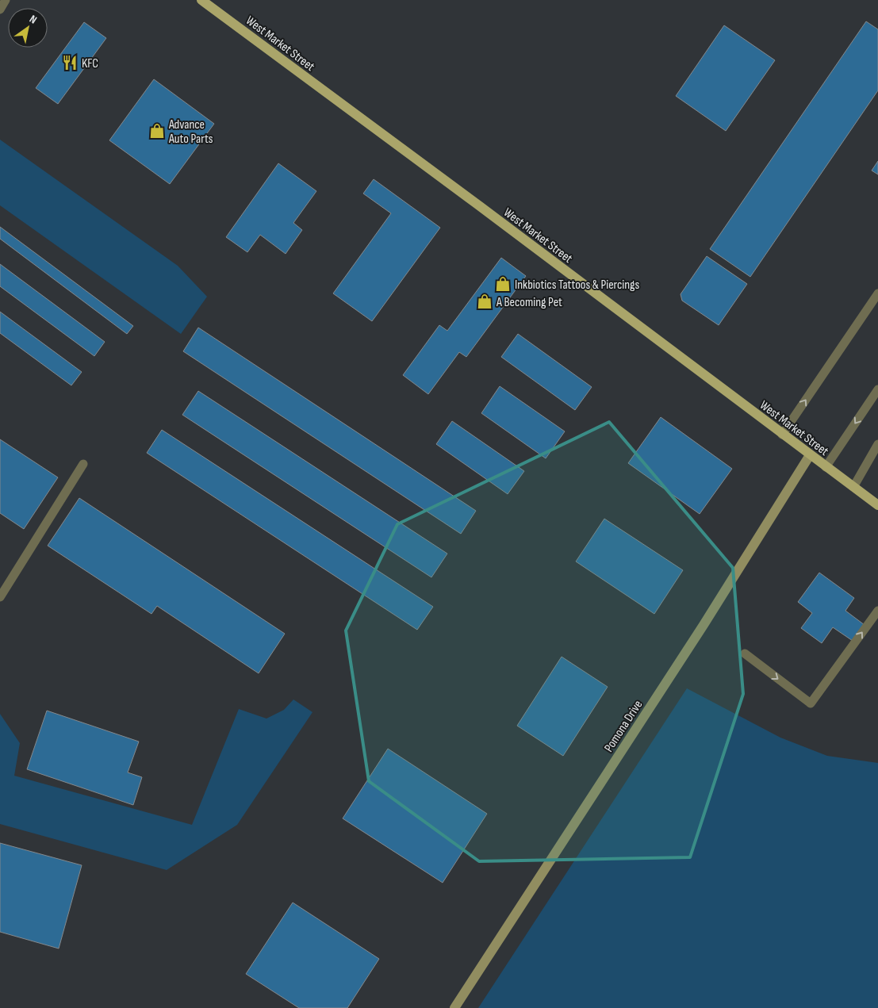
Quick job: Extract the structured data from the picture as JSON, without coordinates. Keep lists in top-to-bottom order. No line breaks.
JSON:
{"streets":{"main road":["West Market Street"],"street":["Pomona Drive"]},"crossings":[["West Market Street","Pomona Drive"]],"places":{"restaurant":["KFC"],"shop":["Advance Auto Parts","Inkbiotics Tattoos & Piercings","A Becoming Pet"]},"north":"top right"}
